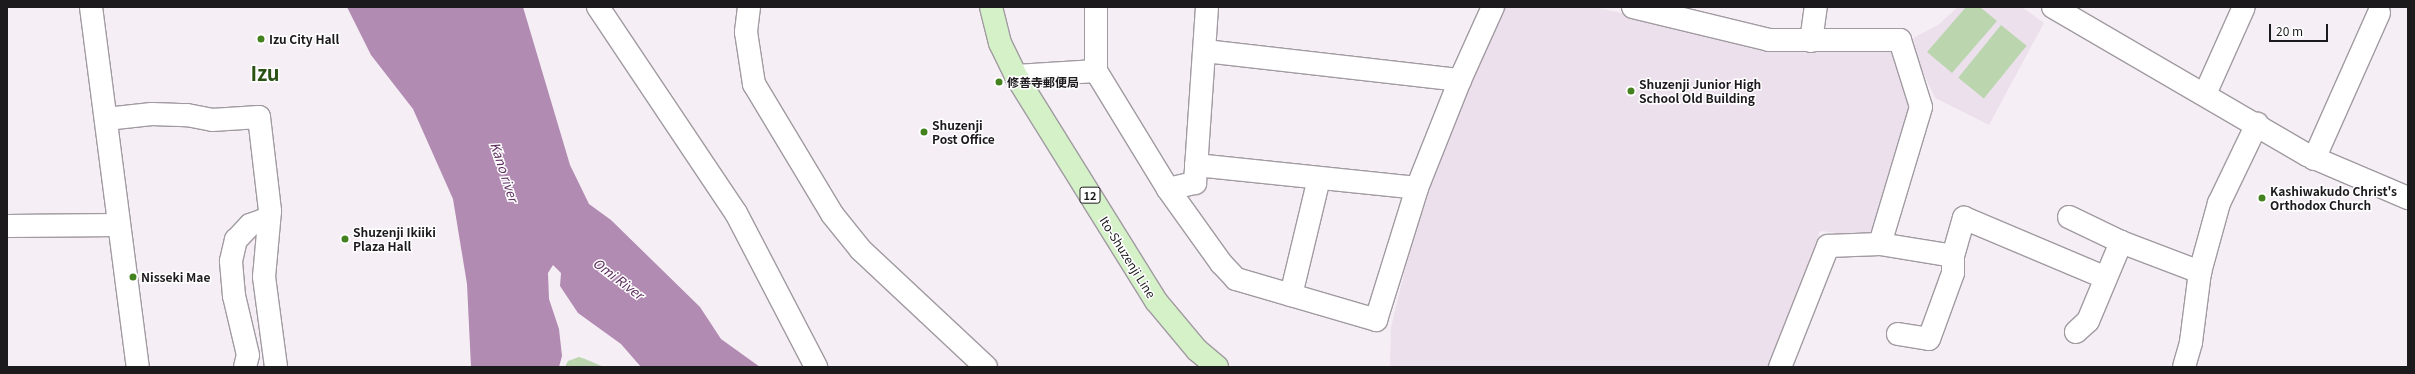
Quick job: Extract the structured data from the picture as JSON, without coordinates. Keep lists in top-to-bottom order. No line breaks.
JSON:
{"streets":{"main road":["12","Ito-Shuzenji Line"]},"districts":["Izu"],"water":["Kano river","Omi River"],"places":["Izu City Hall","修善寺郵便局","Shuzenji Junior High School Old Building","Shuzenji Post Office","Kashiwakudo Christ's Orthodox Church","Shuzenji Ikiiki Plaza Hall","Nisseki Mae"],"scale_bar":"20 m"}
